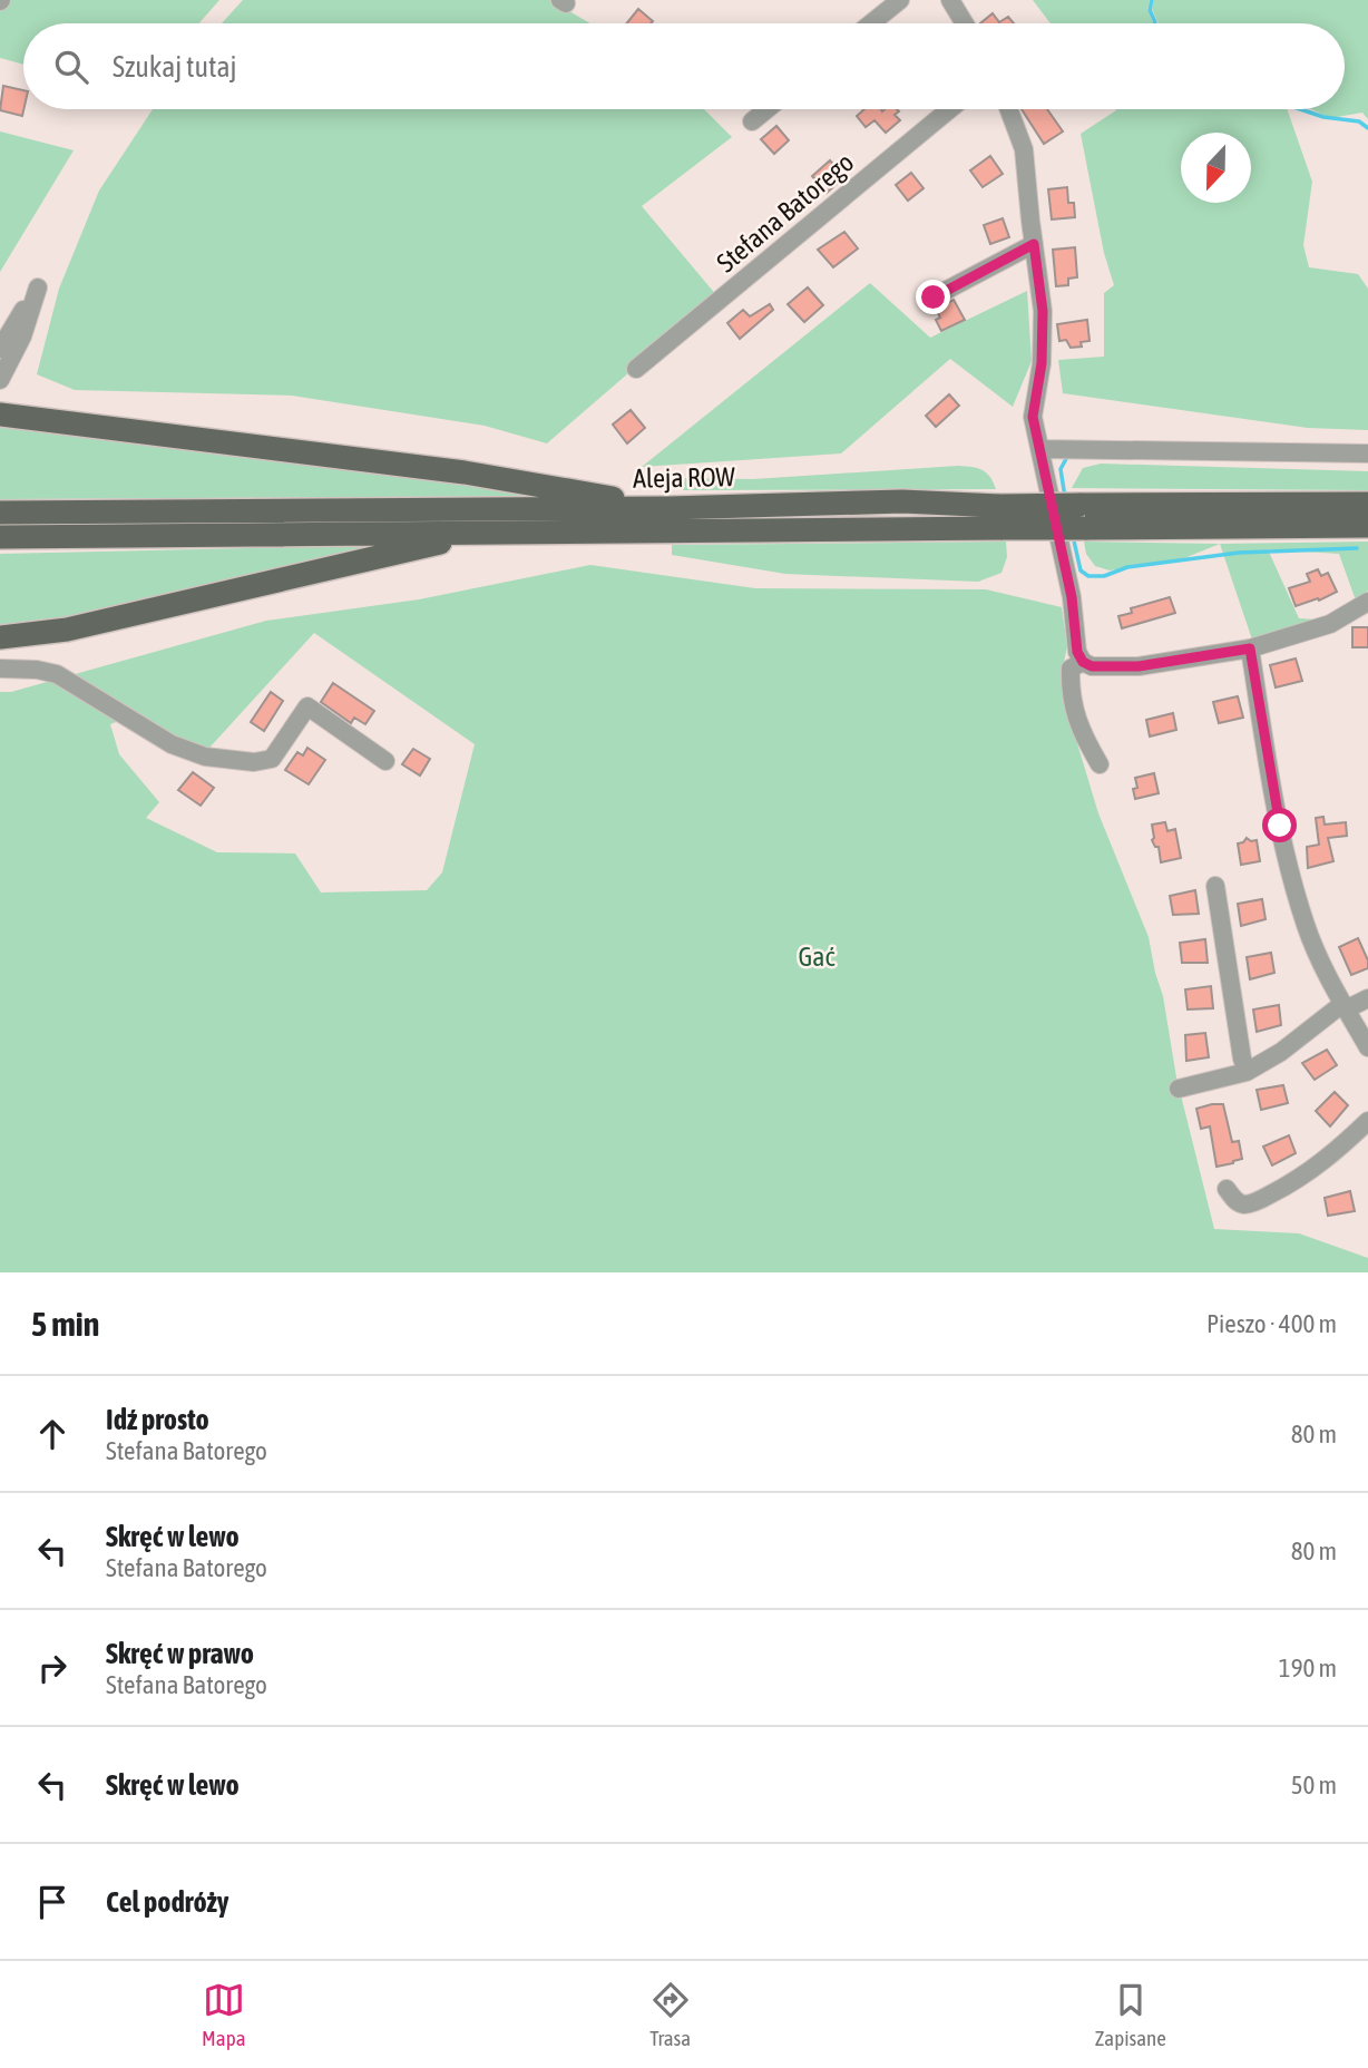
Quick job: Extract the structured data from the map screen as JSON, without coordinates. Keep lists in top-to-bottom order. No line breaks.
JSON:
{"streets":{"main road":["Aleja ROW"],"street":["Stefana Batorego"]},"parks":["Gać"],"north":"bottom","page":{"search":"Szukaj tutaj","heading":["5 min","Pieszo · 400 m"],"list":[["Idź prosto","Stefana Batorego","80 m"],["Skręć w lewo","Stefana Batorego","80 m"],["Skręć w prawo","Stefana Batorego","190 m"],["Skręć w lewo","50 m"],"Cel podróży"],"nav":["Mapa","Trasa","Zapisane"]}}
